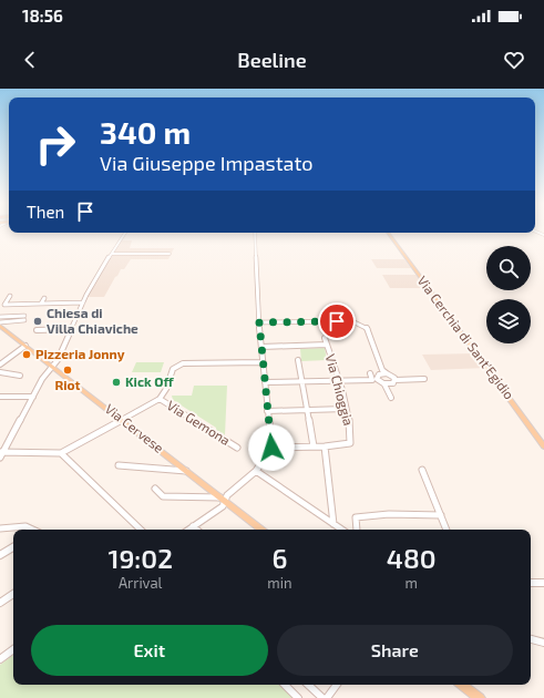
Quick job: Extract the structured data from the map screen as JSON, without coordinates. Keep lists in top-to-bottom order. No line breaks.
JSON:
{"streets":{"main road":["Via Cerchia di Sant'Egidio","Via Cervese"],"street":["Via Chioggia","Via Gemona"]},"places":["Chiesa di Villa Chiaviche","Pizzeria Jonny","Riot","Kick Off"],"page":{"status":"18:56","header":"Beeline","turn":["340 m","Via Giuseppe Impastato"],"then":"Then","eta":["19:02","Arrival","6","min","480","m"],"buttons":["Exit","Share"]}}
